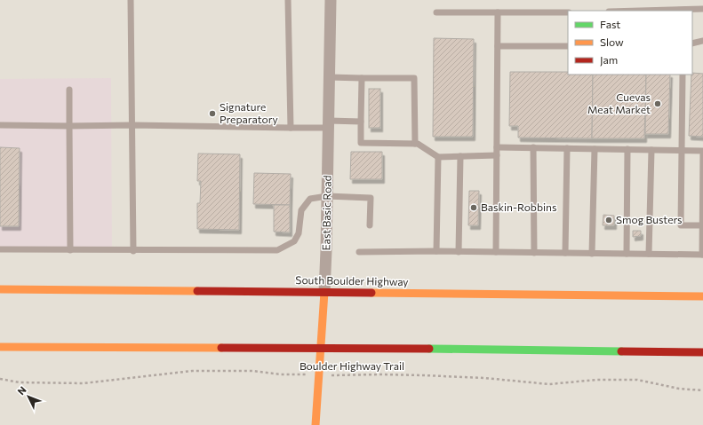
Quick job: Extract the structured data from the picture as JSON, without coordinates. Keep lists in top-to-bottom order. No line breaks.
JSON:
{"streets":{"main road":["East Basic Road","South Boulder Highway"],"path":["Boulder Highway Trail"]},"crossings":[["East Basic Road","South Boulder Highway"],["East Basic Road","Boulder Highway Trail"]],"places":["Cuevas Meat Market","Signature Preparatory","Baskin-Robbins","Smog Busters"],"legend":["Fast","Slow","Jam"],"north":"top left"}
